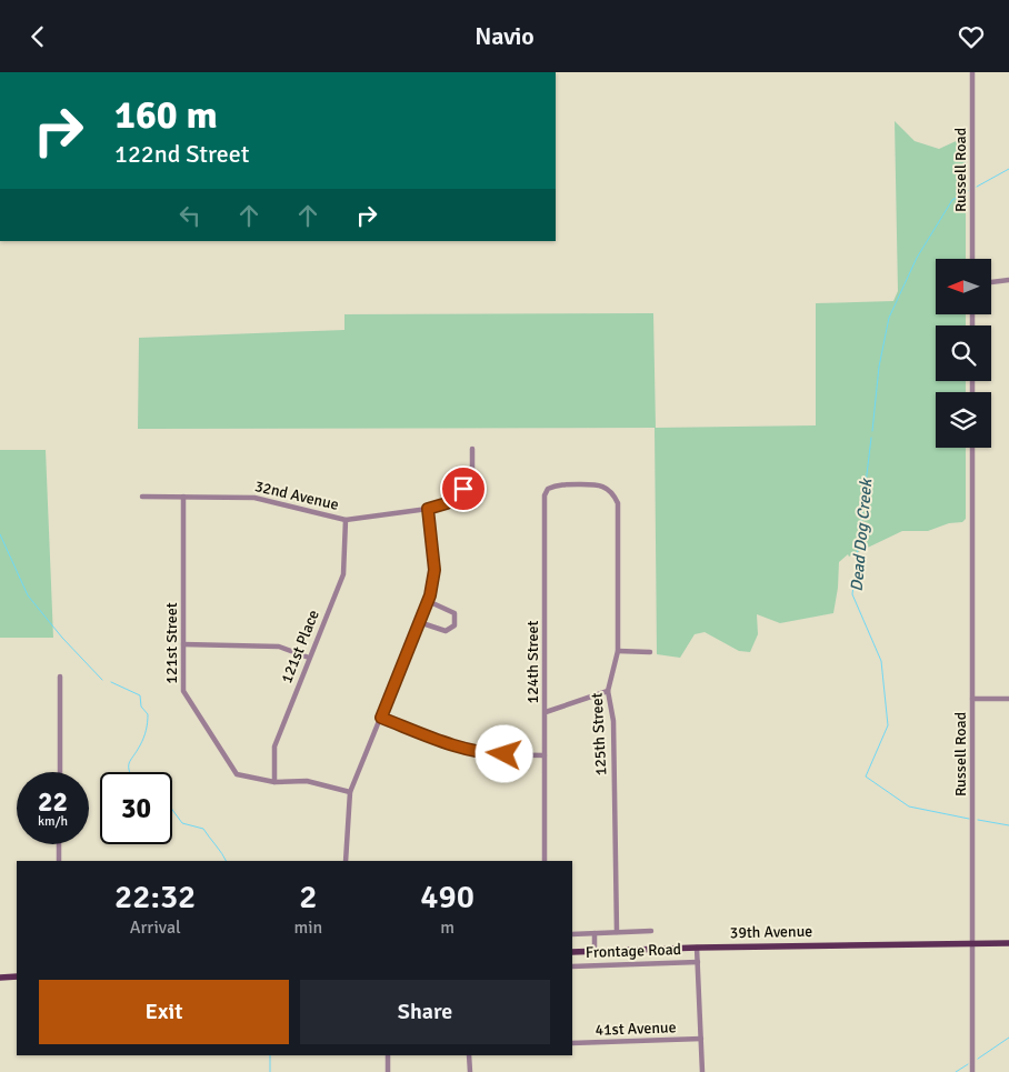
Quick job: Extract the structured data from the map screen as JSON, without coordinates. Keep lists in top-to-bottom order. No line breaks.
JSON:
{"streets":{"main road":["39th Avenue"],"street":["Russell Road","32nd Avenue","121st Street","121st Place","124th Street","125th Street","Frontage Road","41st Avenue"]},"crossings":[["Russell Road","39th Avenue"],["32nd Avenue","121st Street"],["32nd Avenue","121st Place"],["121st Street","121st Place"],["124th Street","125th Street"]],"water":["Dead Dog Creek"],"north":"left","page":{"header":"Navio","turn":["160 m","122nd Street"],"speed":"22 km/h","limit":"30","eta":["22:32","Arrival","2","min","490","m"],"buttons":["Exit","Share"]}}
